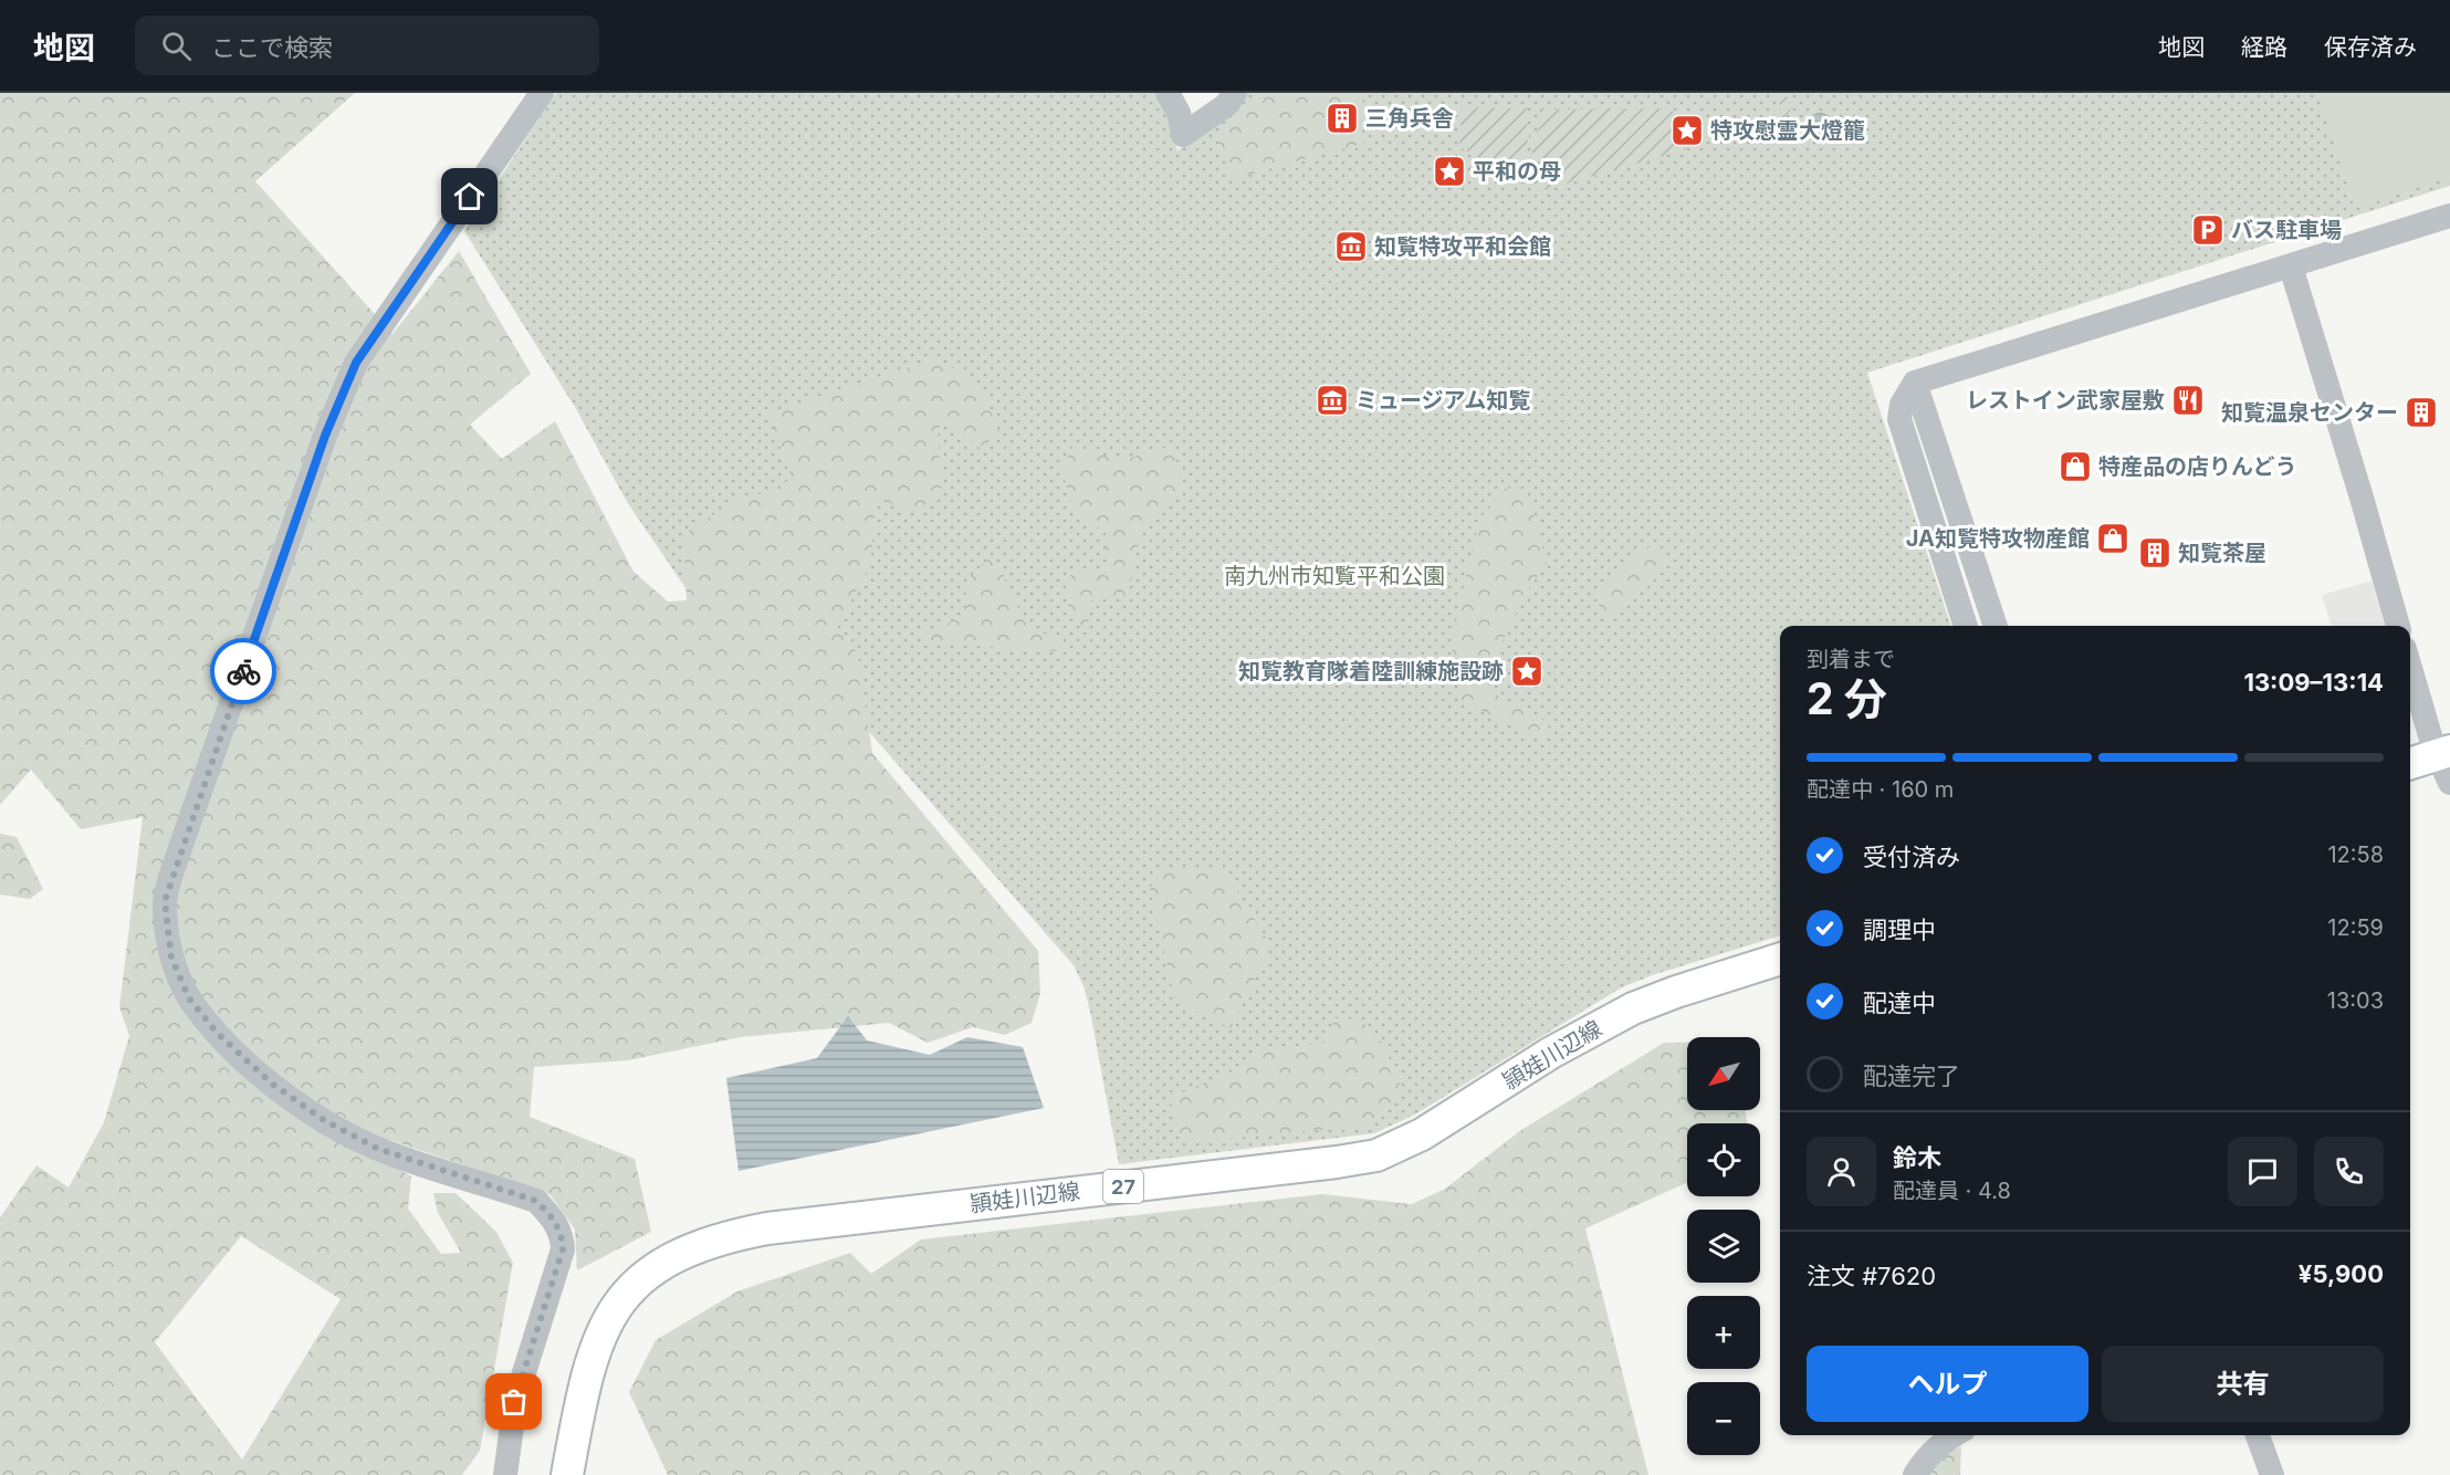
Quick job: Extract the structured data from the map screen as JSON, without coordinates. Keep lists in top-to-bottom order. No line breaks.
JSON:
{"streets":{"main road":["頴娃川辺線","27"]},"parks":["南九州市知覧平和公園"],"places":{"building":["三角兵舎","知覧温泉センター","知覧茶屋"],"place":["特攻慰霊大燈籠","平和の母","知覧教育隊着陸訓練施設跡"],"parking":["バス駐車場"],"museum":["知覧特攻平和会館","ミュージアム知覧"],"restaurant":["レストイン武家屋敷"],"shop":["特産品の店りんどう","JA知覧特攻物産館"]},"north":"bottom left","page":{"header":"地図","search":"ここで検索","nav":["地図","経路","保存済み"],"heading":["2 分","到着まで","13:09–13:14"],"panel":["鈴木","配達員 · 4.8","注文 #7620","¥5,900"],"bar":"配達中 · 160 m","list":[["受付済み","12:58"],["調理中","12:59"],["配達中","13:03"],"配達完了"],"map_buttons":["+","−"],"buttons":["ヘルプ","共有"]}}
